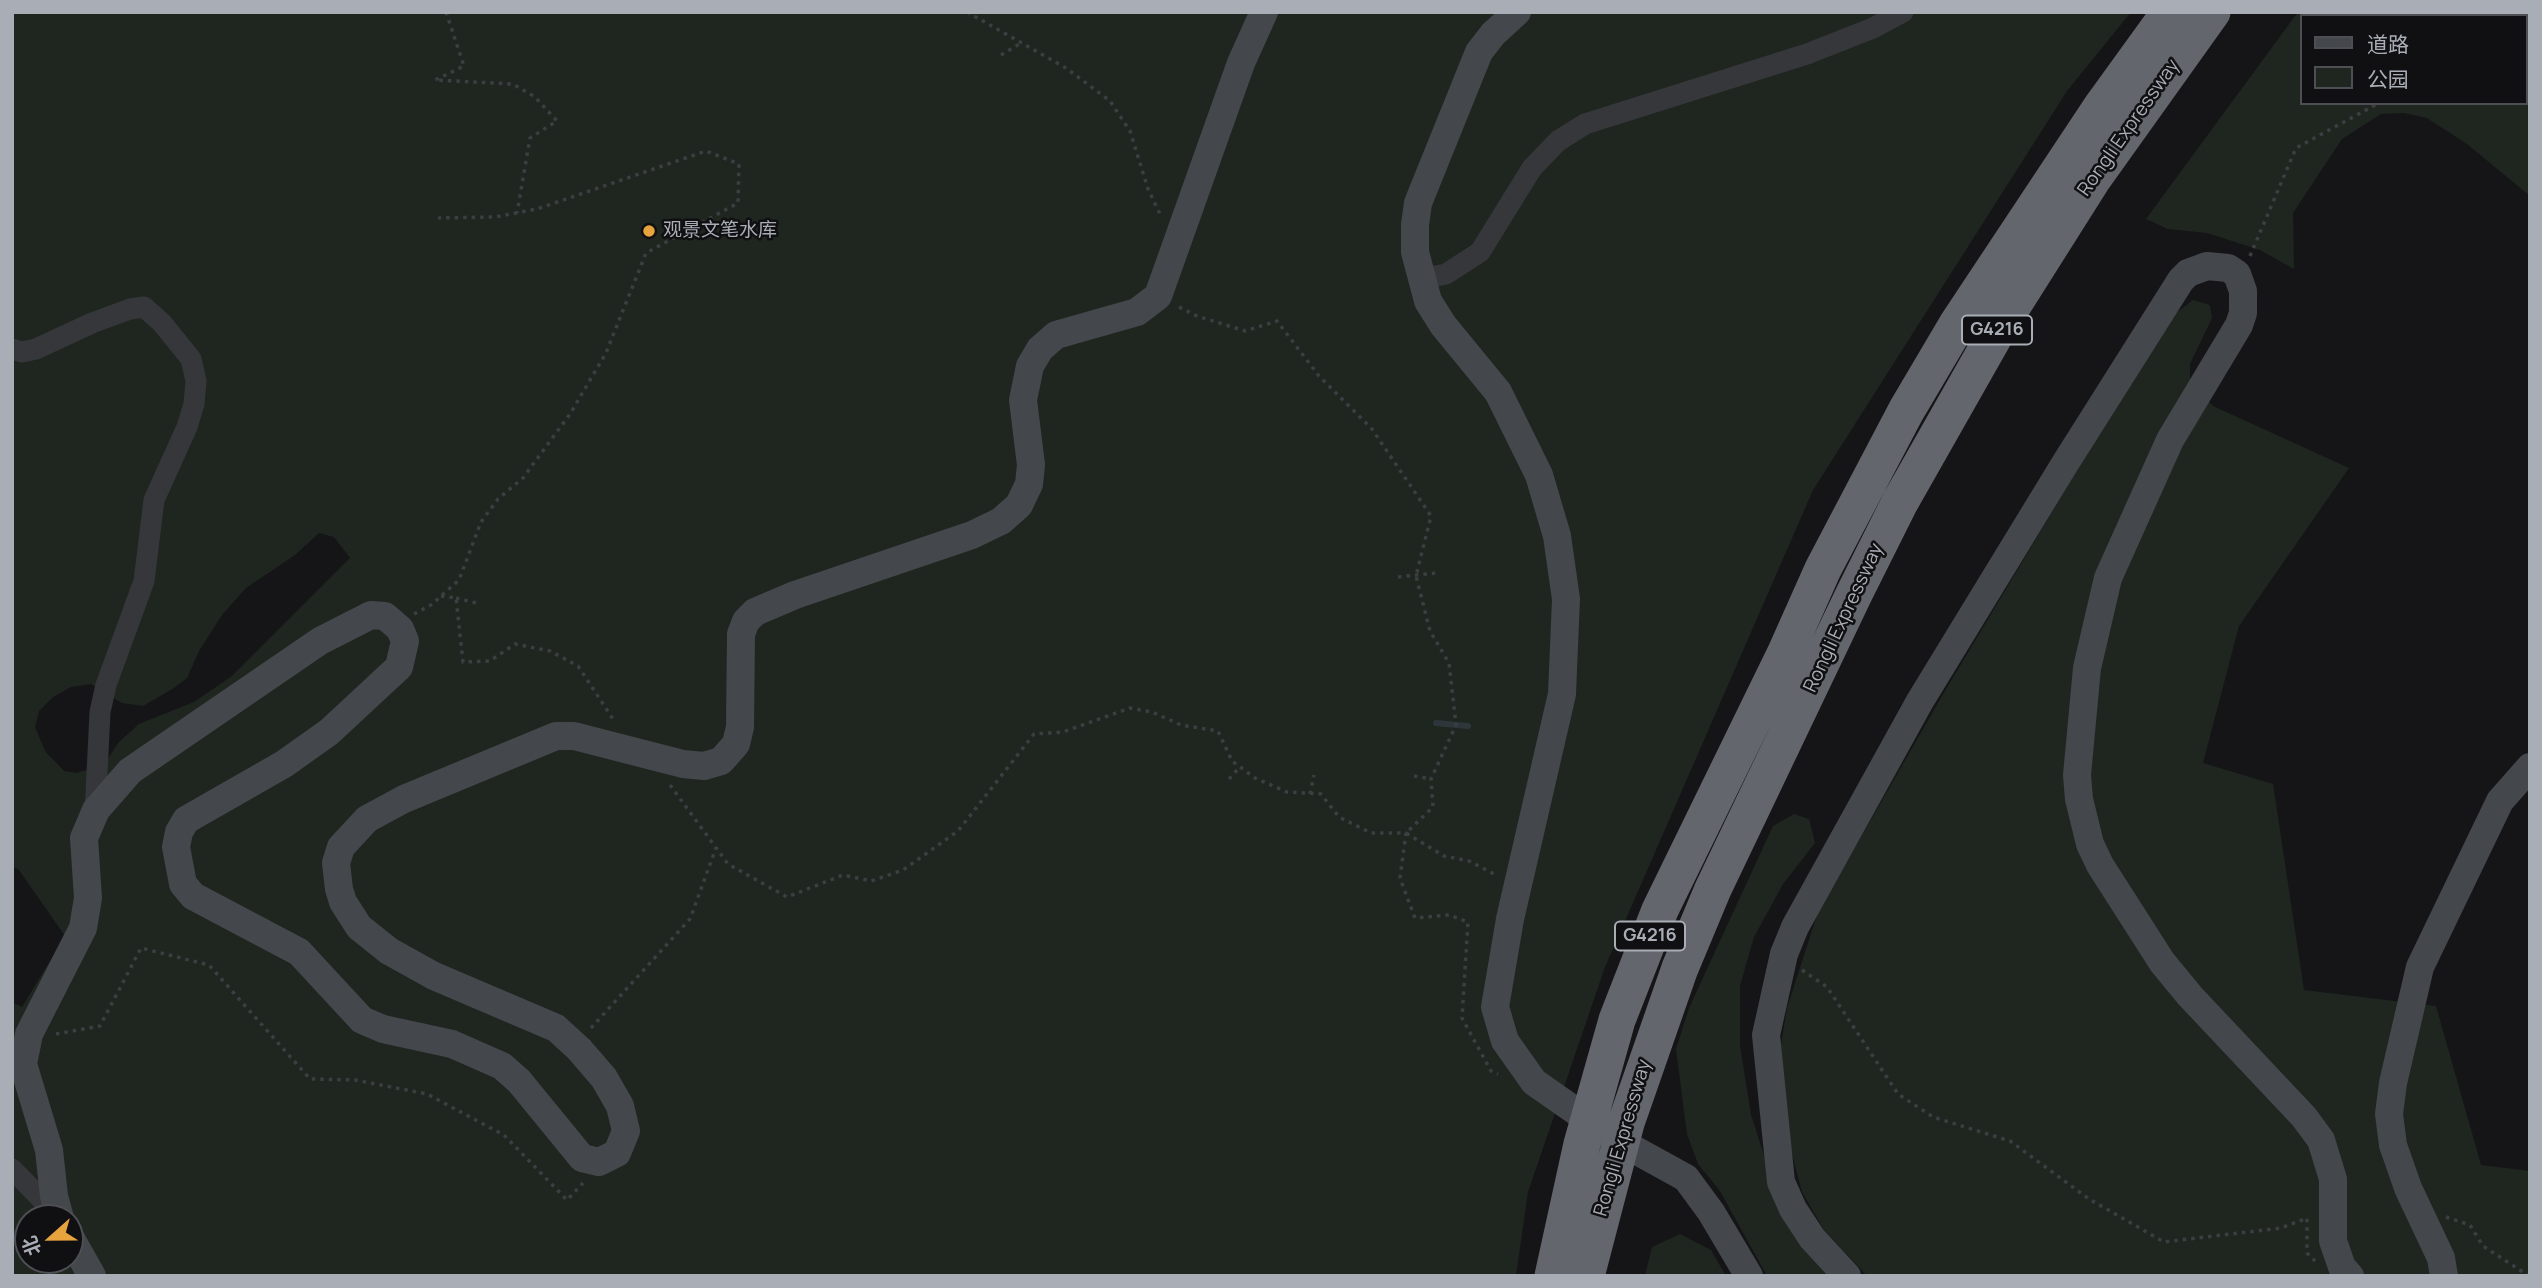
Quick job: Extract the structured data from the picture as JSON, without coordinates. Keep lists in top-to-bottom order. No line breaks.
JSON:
{"streets":{"highway":["Rongli Expressway","G4216"]},"places":["观景文笔水库"],"legend":["道路","公园"],"north":"left"}
